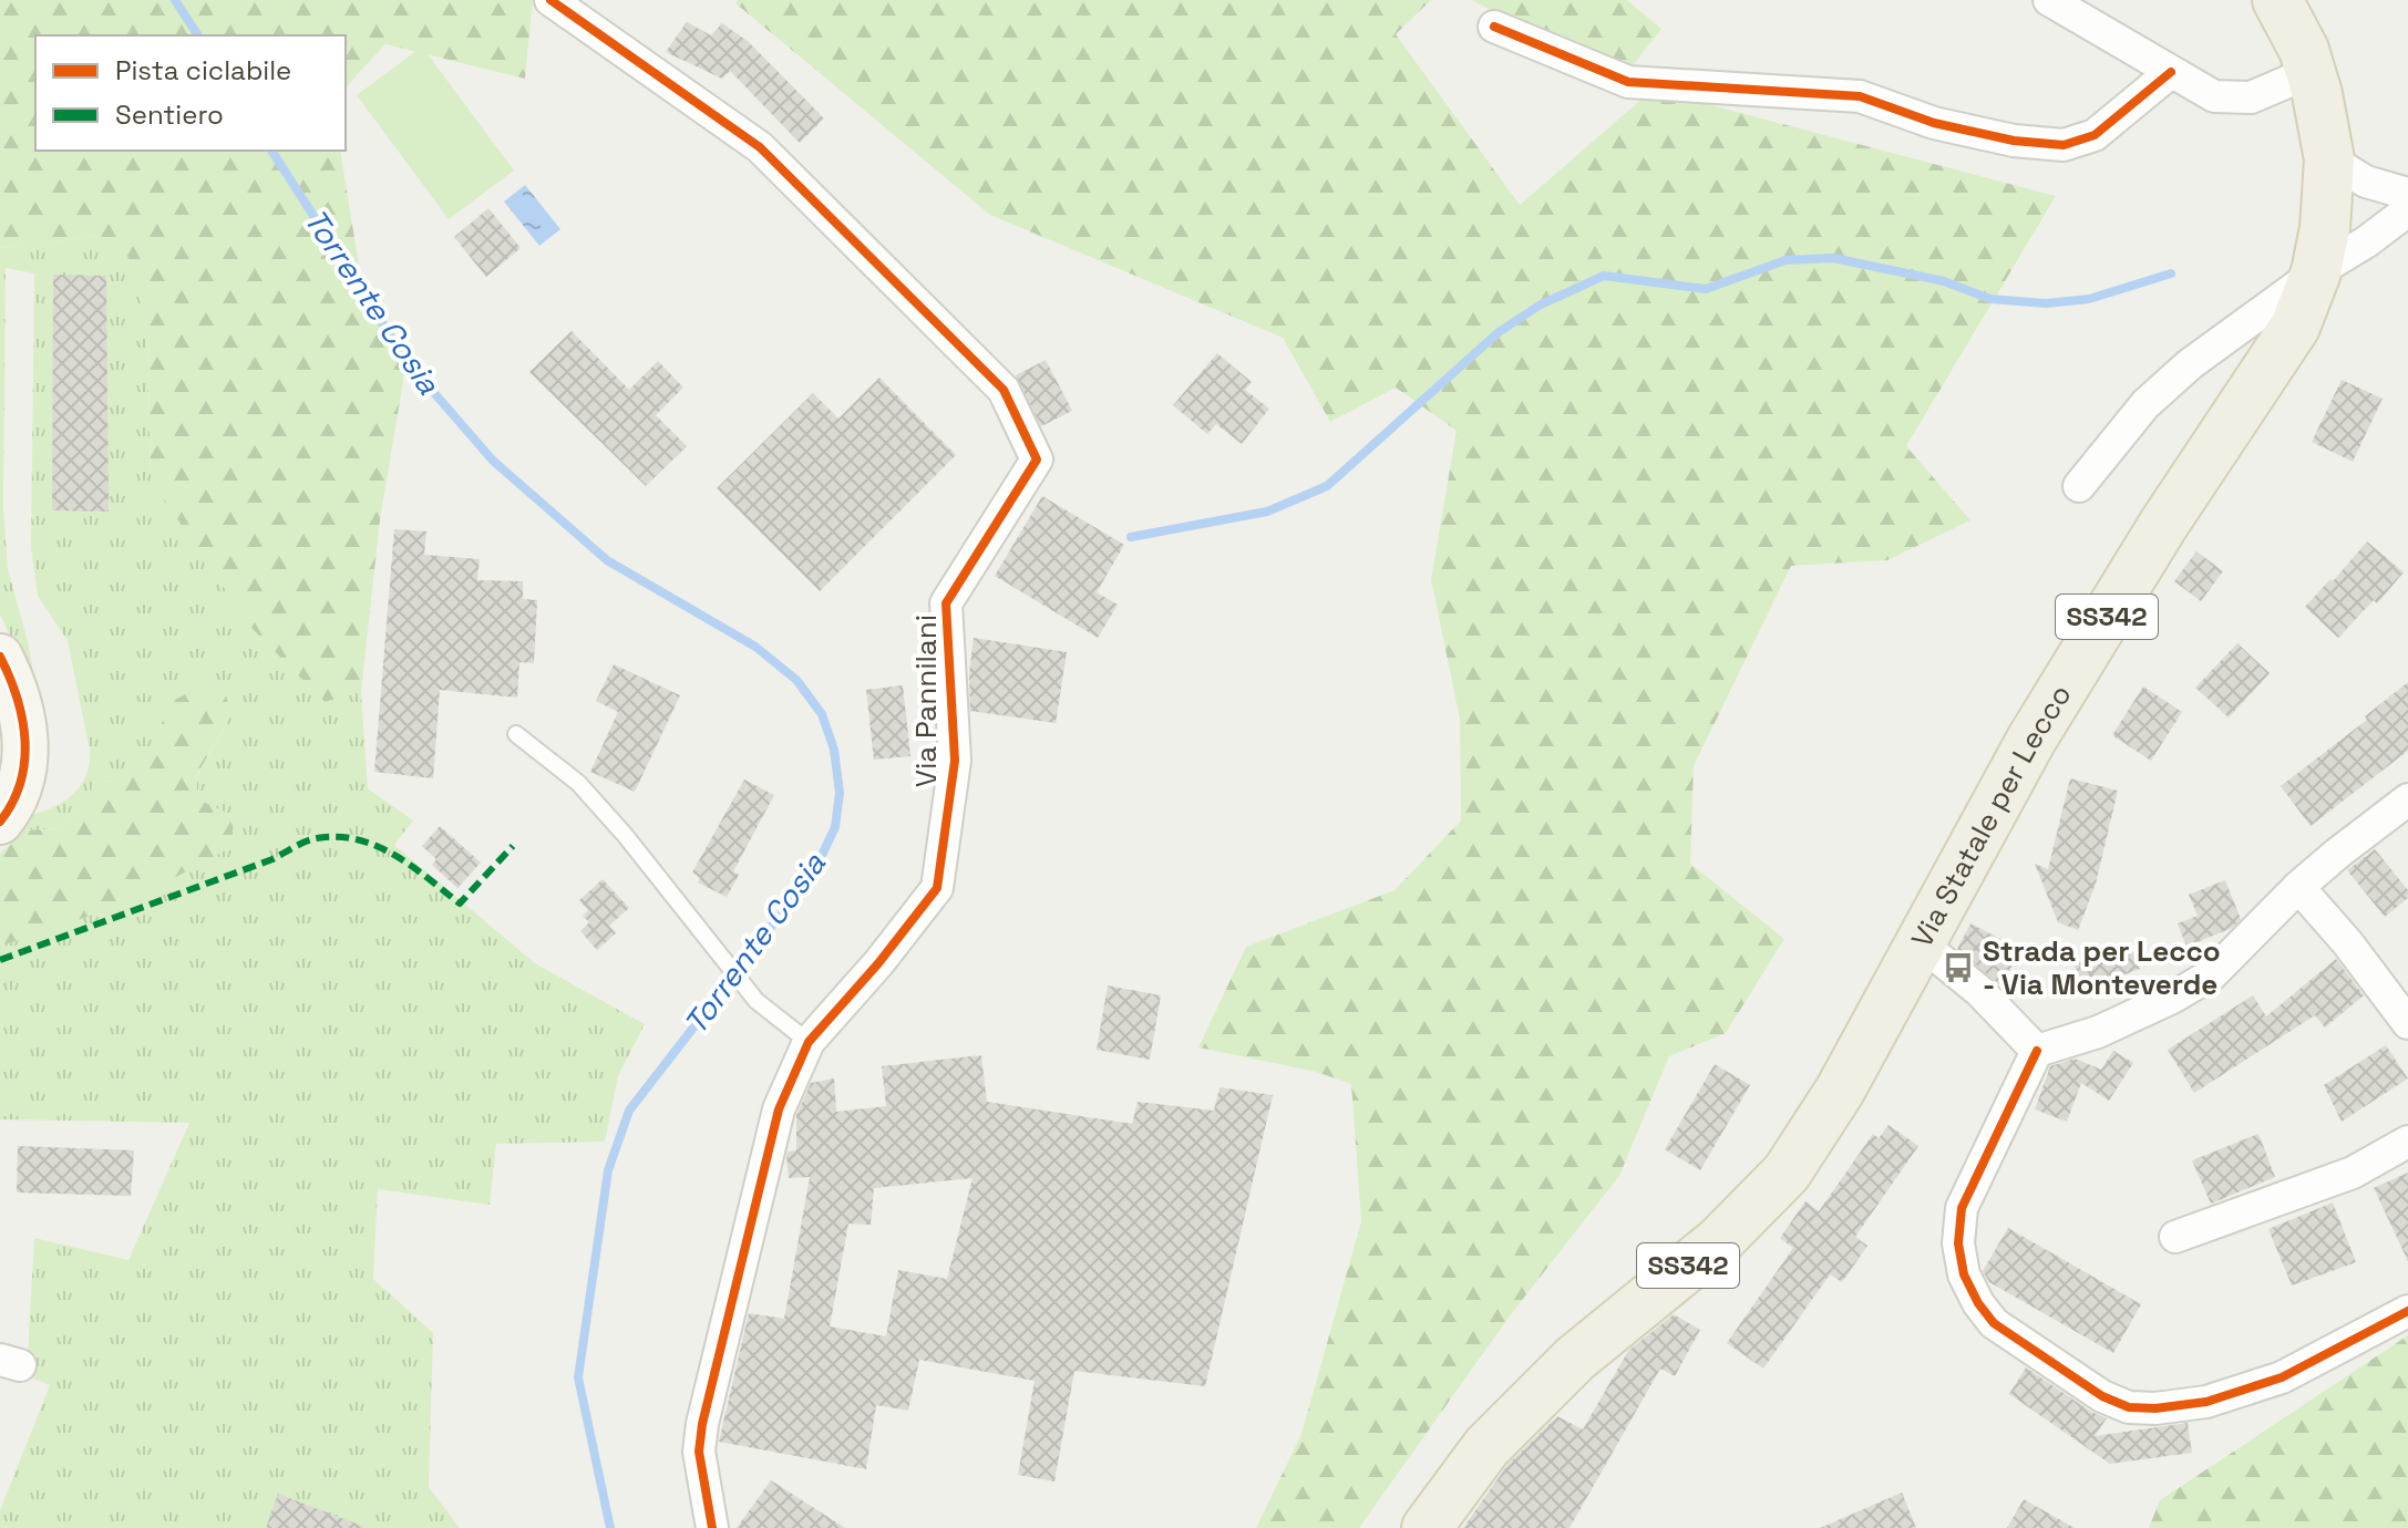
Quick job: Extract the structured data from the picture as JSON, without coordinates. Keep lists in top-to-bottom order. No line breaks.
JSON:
{"streets":{"main road":["SS342","Via Statale per Lecco"],"street":["Via Pannilani"]},"water":["Torrente Cosia"],"places":{"bus stop":["Strada per Lecco - Via Monteverde"]},"legend":["Pista ciclabile","Sentiero"]}
